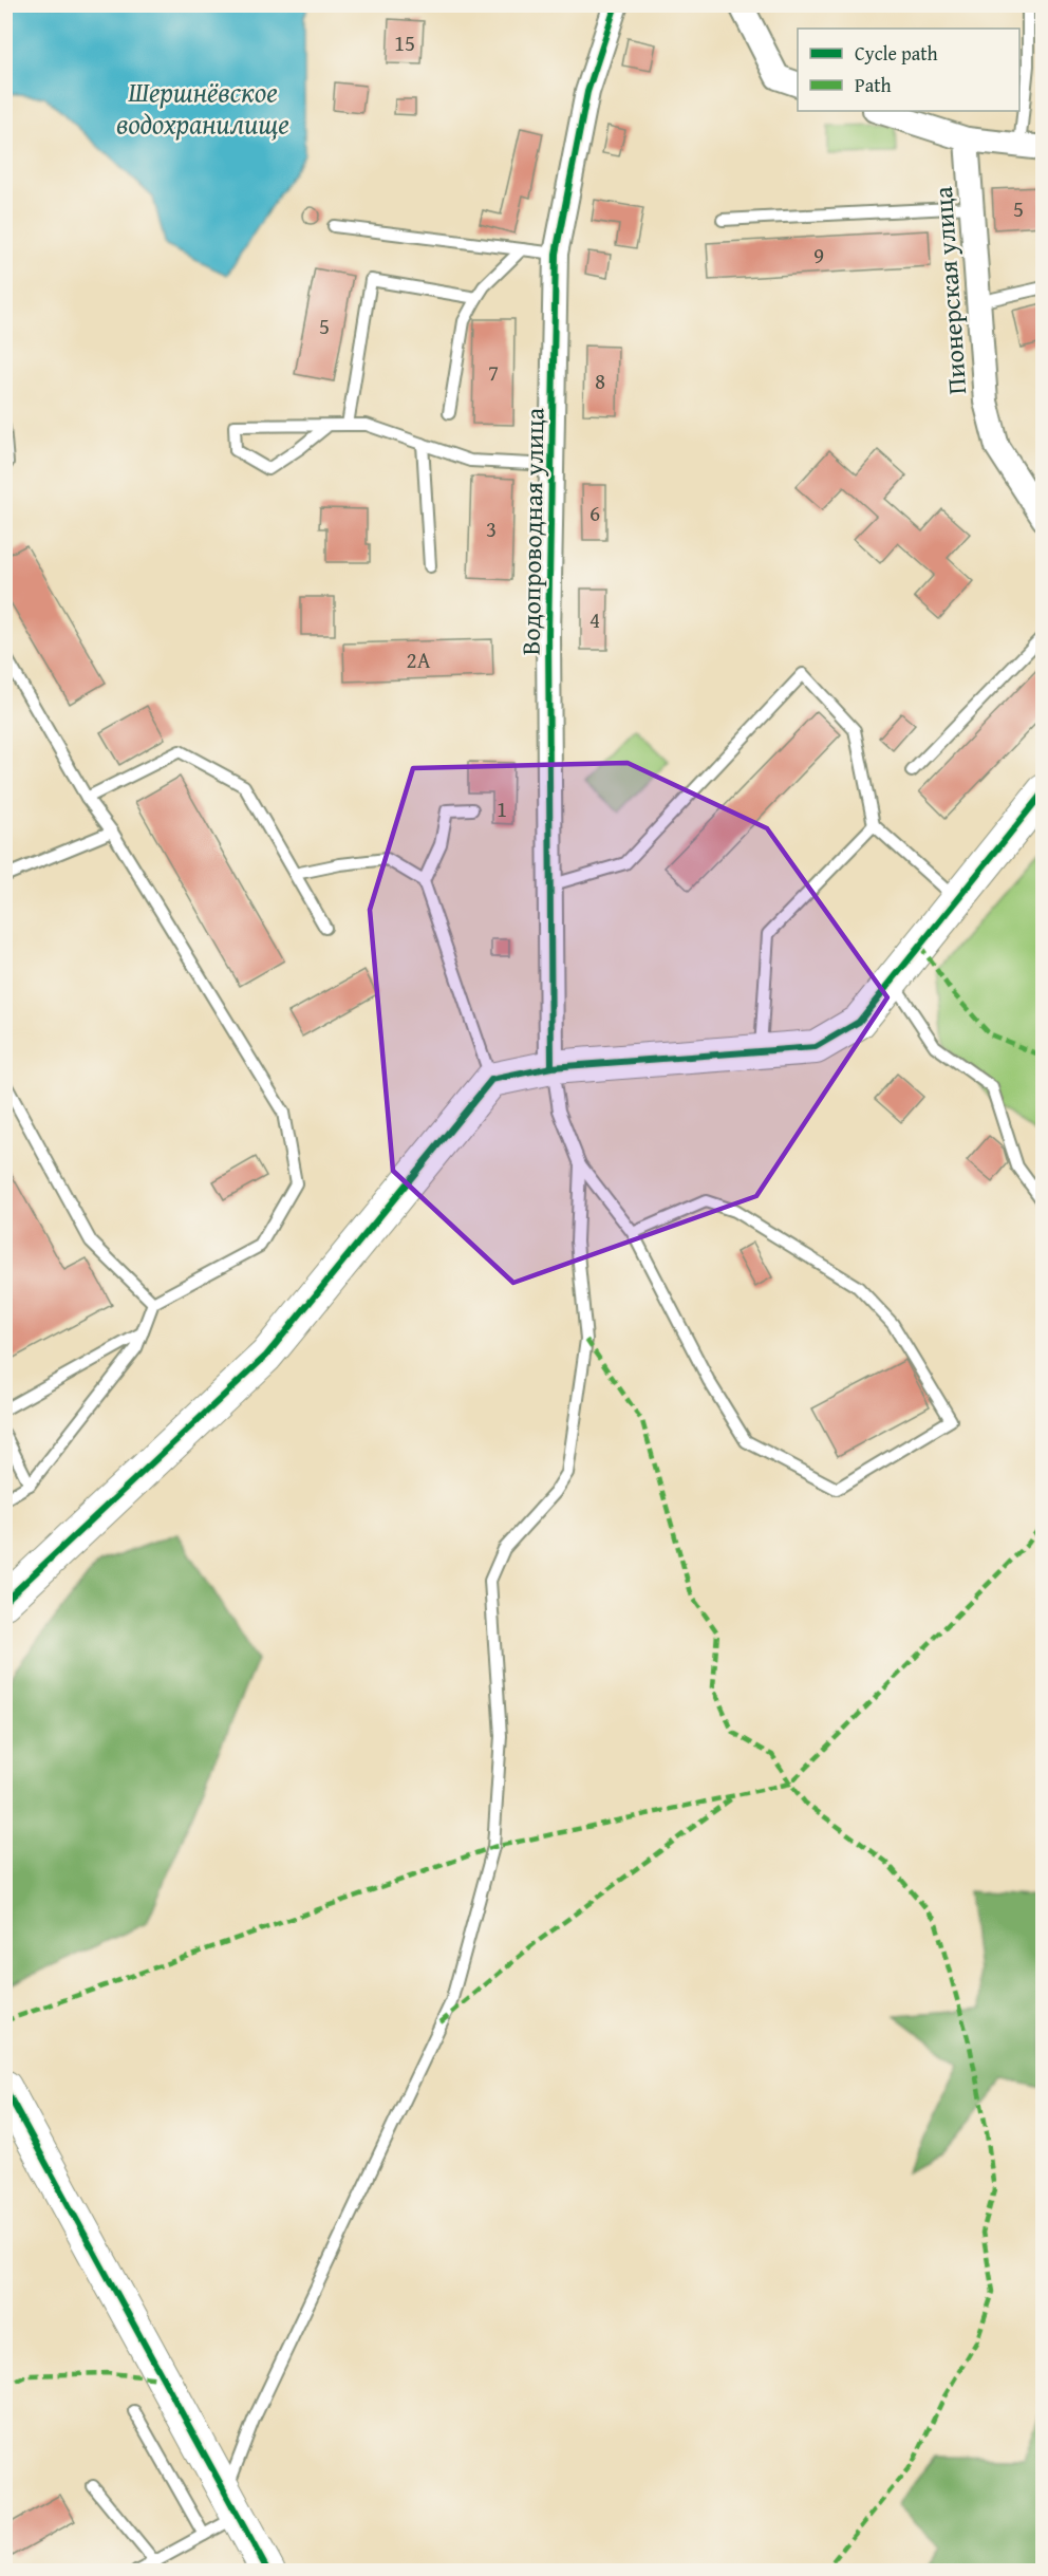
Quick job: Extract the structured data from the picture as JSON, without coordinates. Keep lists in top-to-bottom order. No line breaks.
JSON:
{"streets":{"street":["Пионерская улица","Водопроводная улица"]},"water":["Шершнёвское водохранилище"],"house_numbers":["15","5","9","5","7","8","6","3","4","2А","1"],"legend":["Cycle path","Path"]}
